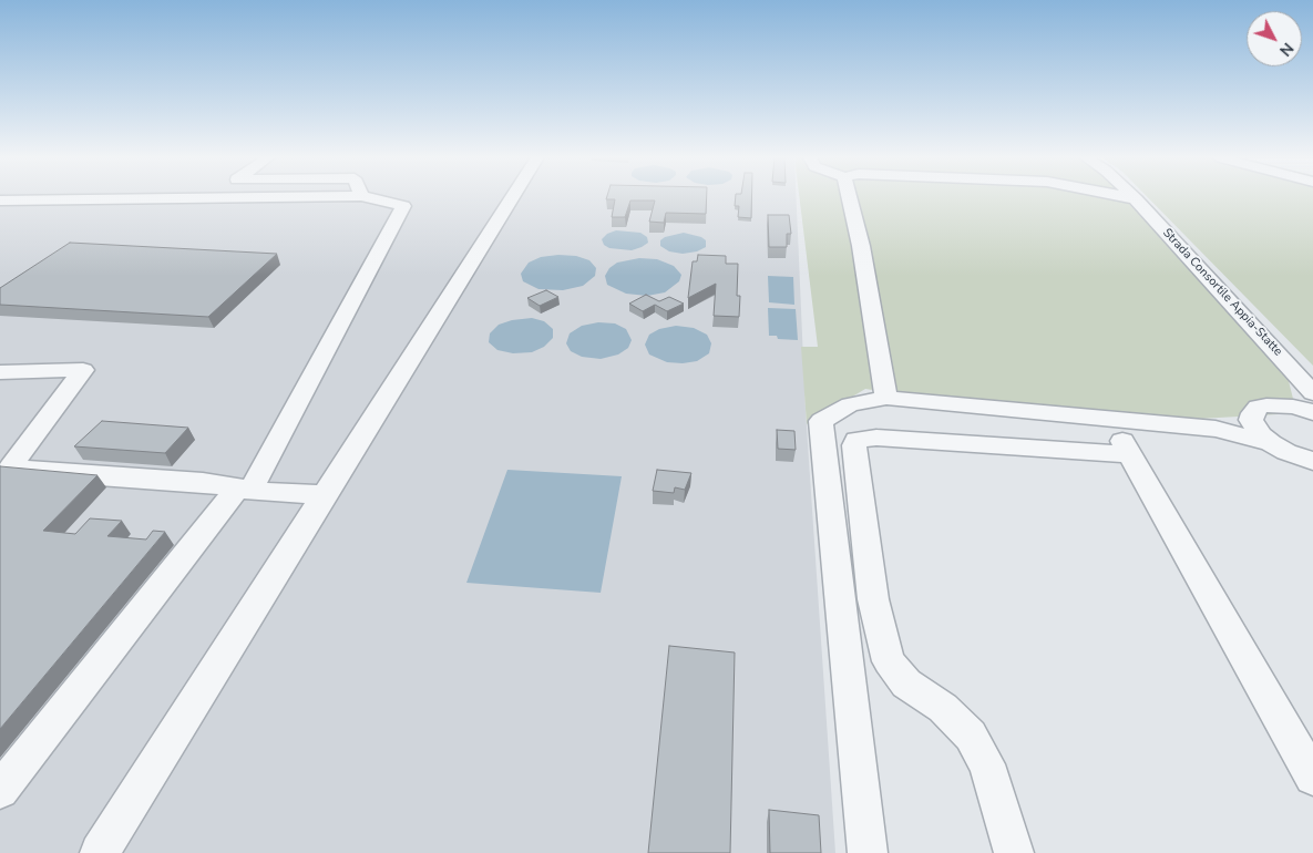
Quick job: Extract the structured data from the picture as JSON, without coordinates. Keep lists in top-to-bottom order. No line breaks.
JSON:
{"streets":{"street":["Strada Consortile Appia-Statte"]},"north":"bottom right"}
